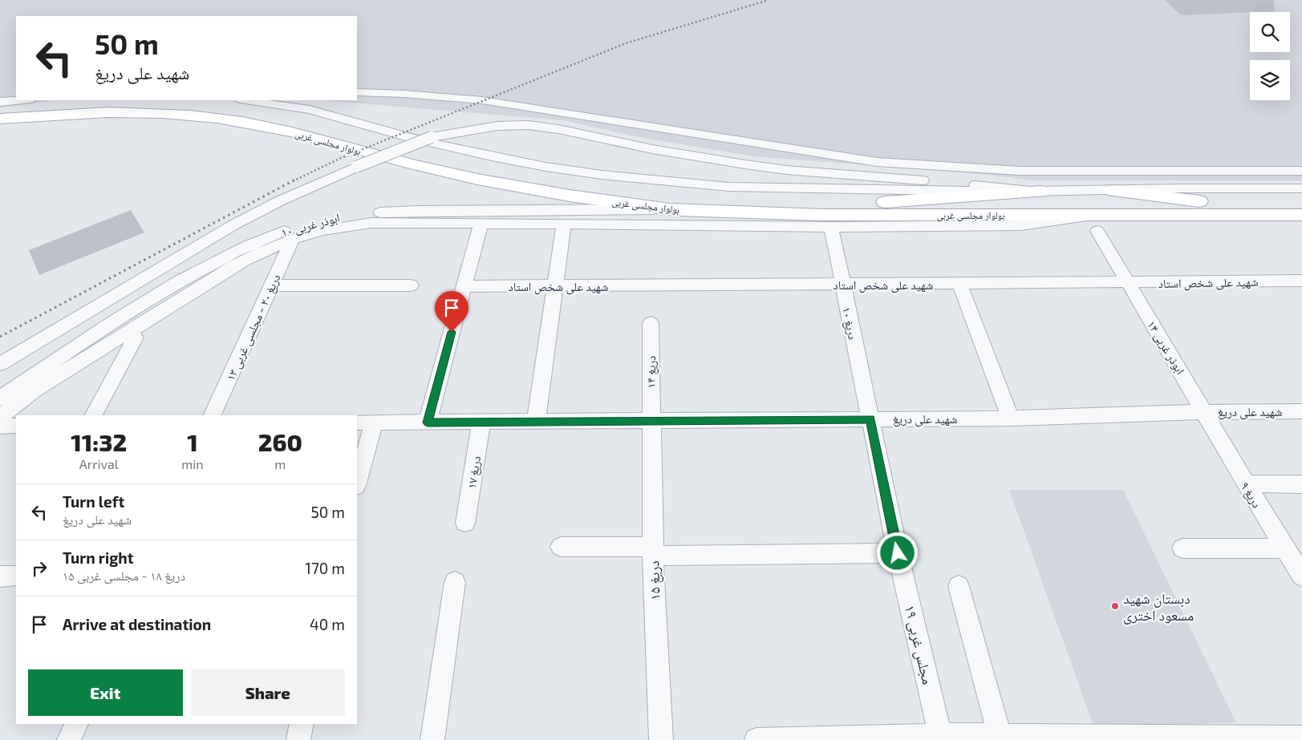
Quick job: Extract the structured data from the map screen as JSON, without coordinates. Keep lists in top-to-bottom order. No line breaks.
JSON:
{"streets":{"main road":["بولوار مجلسی غربی"],"street":["ابوذر غربی ۱۰","شهید علی شخص استاد","دریغ ۱۰","دریغ ۲۰ - مجلسی غربی ۱۳","ابوذر غربی ۱۴","دریغ ۱۴","شهید علی دریغ","دریغ ۱۷","دریغ ۹","دریغ ۱۵","مجلس غربی ۱۹"]},"crossings":[["بولوار مجلسی غربی","ابوذر غربی ۱۰"],["شهید علی شخص استاد","دریغ ۱۰"],["شهید علی شخص استاد","ابوذر غربی ۱۴"],["دریغ ۱۰","شهید علی دریغ"],["دریغ ۱۰","مجلس غربی ۱۹"],["ابوذر غربی ۱۴","شهید علی دریغ"],["ابوذر غربی ۱۴","دریغ ۹"],["دریغ ۱۴","شهید علی دریغ"],["دریغ ۱۴","دریغ ۱۵"],["شهید علی دریغ","دریغ ۱۷"],["شهید علی دریغ","دریغ ۹"],["شهید علی دریغ","دریغ ۱۵"]],"places":["دبستان شهید مسعود اختری"],"page":{"turn":["50 m","شهید علی دریغ"],"eta":["11:32","Arrival","1","min","260","m"],"list":[{"name":"Turn left","note":"شهید علی دریغ","value":"50 m"},{"name":"Turn right","note":"دریغ ۱۸ - مجلسی غربی ۱۵","value":"170 m"},{"name":"Arrive at destination","value":"40 m"}],"buttons":["Exit","Share"]}}
